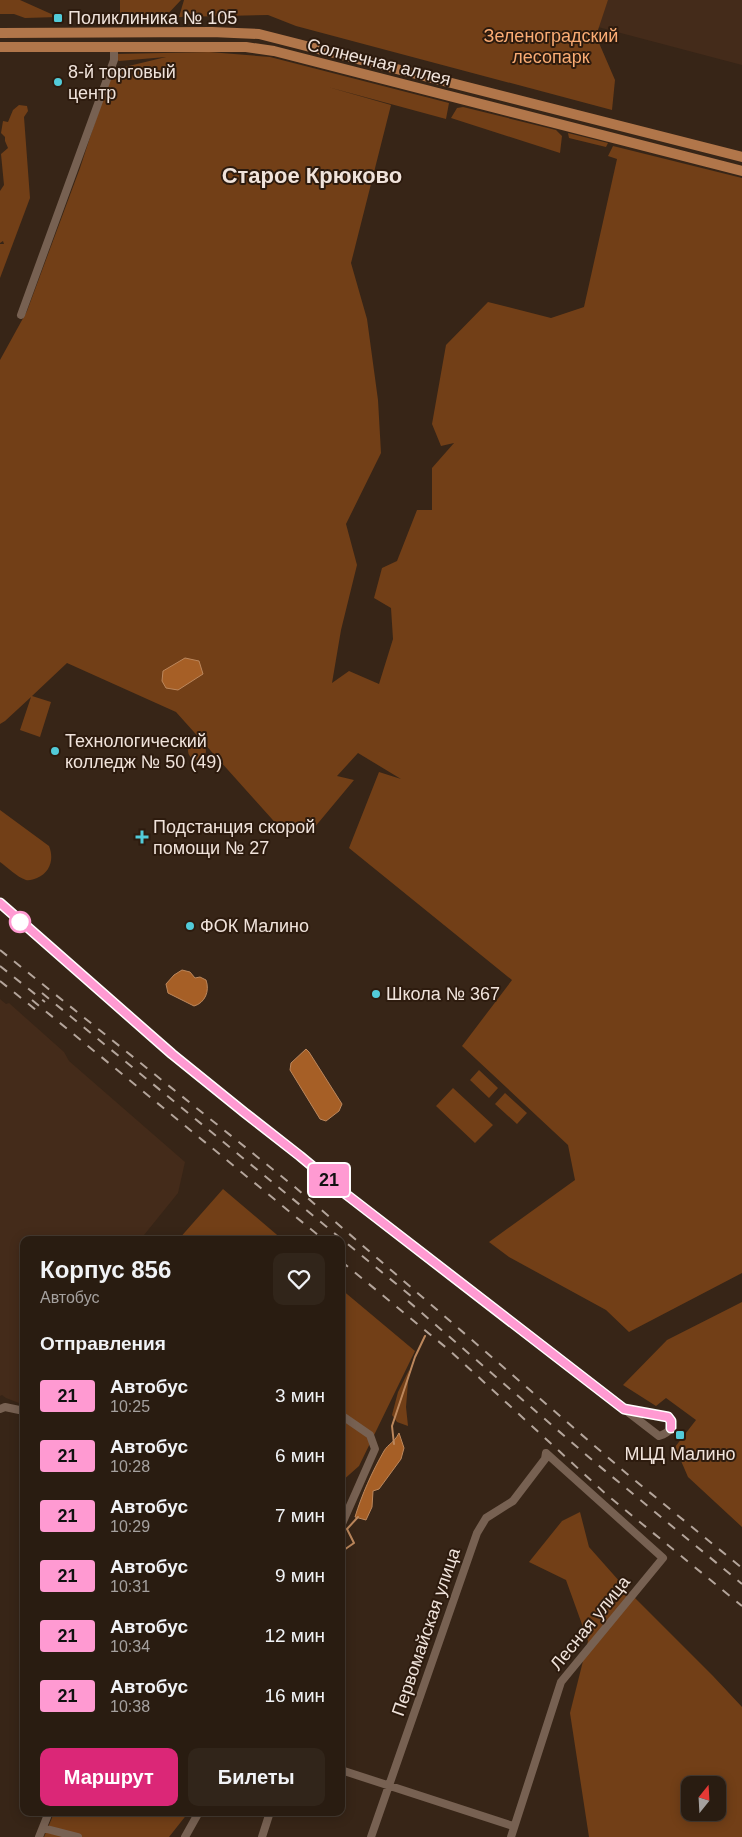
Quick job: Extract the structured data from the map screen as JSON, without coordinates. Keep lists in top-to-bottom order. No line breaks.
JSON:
{"streets":{"main road":["Солнечная аллея"],"street":["Лесная улица","Первомайская улица"]},"crossings":[["Лесная улица","Первомайская улица"]],"districts":["Старое Крюково"],"parks":["Зеленоградский лесопарк"],"places":{"transit":["Поликлиника № 105","МЦД Малино"],"other":["8-й торговый центр","Технологический колледж № 50 (49)","ФОК Малино","Школа № 367"],"health":["Подстанция скорой помощи № 27"]},"lines":["bus line 21"],"north":"top","page":{"on_map":"21","heading":[["Корпус 856","Автобус"],"Отправления"],"list":[{"mark":"21","name":"Автобус","note":"10:25","value":"3 мин"},{"mark":"21","name":"Автобус","note":"10:28","value":"6 мин"},{"mark":"21","name":"Автобус","note":"10:29","value":"7 мин"},{"mark":"21","name":"Автобус","note":"10:31","value":"9 мин"},{"mark":"21","name":"Автобус","note":"10:34","value":"12 мин"},{"mark":"21","name":"Автобус","note":"10:38","value":"16 мин"}],"buttons":["Маршрут","Билеты"]}}
